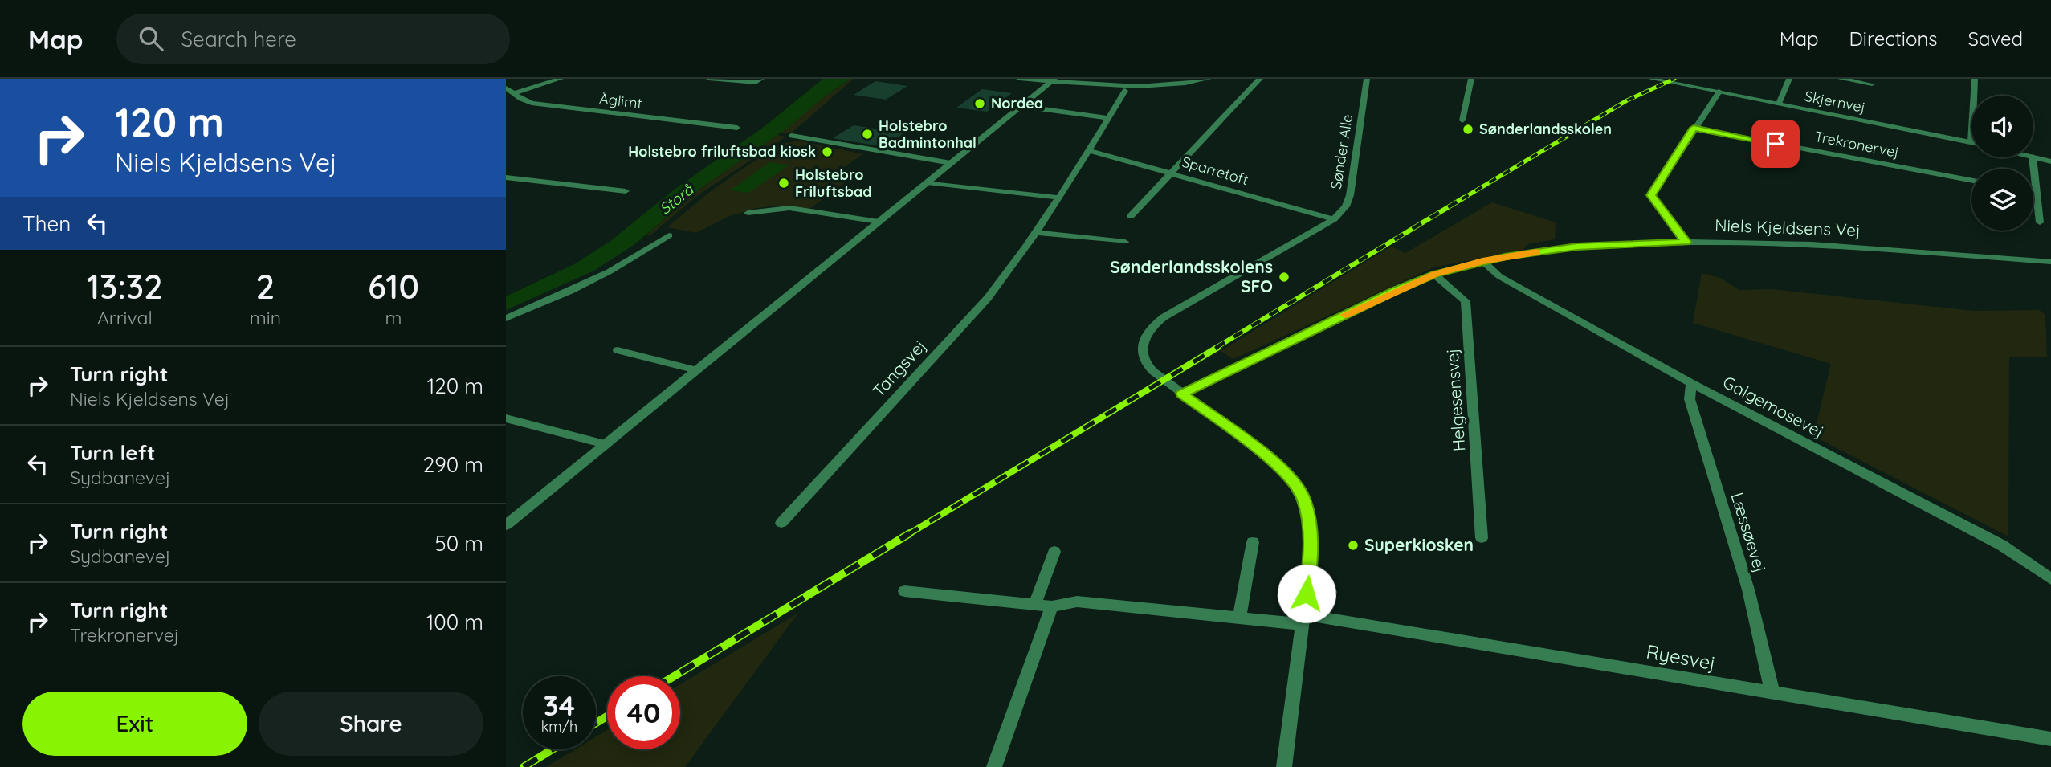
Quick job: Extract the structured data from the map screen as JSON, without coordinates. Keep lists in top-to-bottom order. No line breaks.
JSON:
{"streets":{"street":["Åglimt","Skjernvej","Trekronervej","Sønder Alle","Sparretoft","Niels Kjeldsens Vej","Tangsvej","Helgesensvej","Galgemosevej","Læssøevej","Ryesvej"]},"crossings":[["Sønder Alle","Sparretoft"],["Sønder Alle","Niels Kjeldsens Vej"],["Sparretoft","Tangsvej"],["Niels Kjeldsens Vej","Helgesensvej"],["Niels Kjeldsens Vej","Galgemosevej"],["Galgemosevej","Læssøevej"],["Læssøevej","Ryesvej"]],"water":["Storå"],"places":["Nordea","Sønderlandsskolen","Holstebro Badmintonhal","Holstebro friluftsbad kiosk","Holstebro Friluftsbad","Sønderlandsskolens SFO","Superkiosken"],"page":{"header":"Map","search":"Search here","nav":["Map","Directions","Saved"],"turn":["120 m","Niels Kjeldsens Vej"],"then":"Then","eta":["13:32","Arrival","2","min","610","m"],"list":[{"name":"Turn right","note":"Niels Kjeldsens Vej","value":"120 m"},{"name":"Turn left","note":"Sydbanevej","value":"290 m"},{"name":"Turn right","note":"Sydbanevej","value":"50 m"},{"name":"Turn right","note":"Trekronervej","value":"100 m"}],"speed":"34 km/h","limit":"40","buttons":["Exit","Share"]}}
